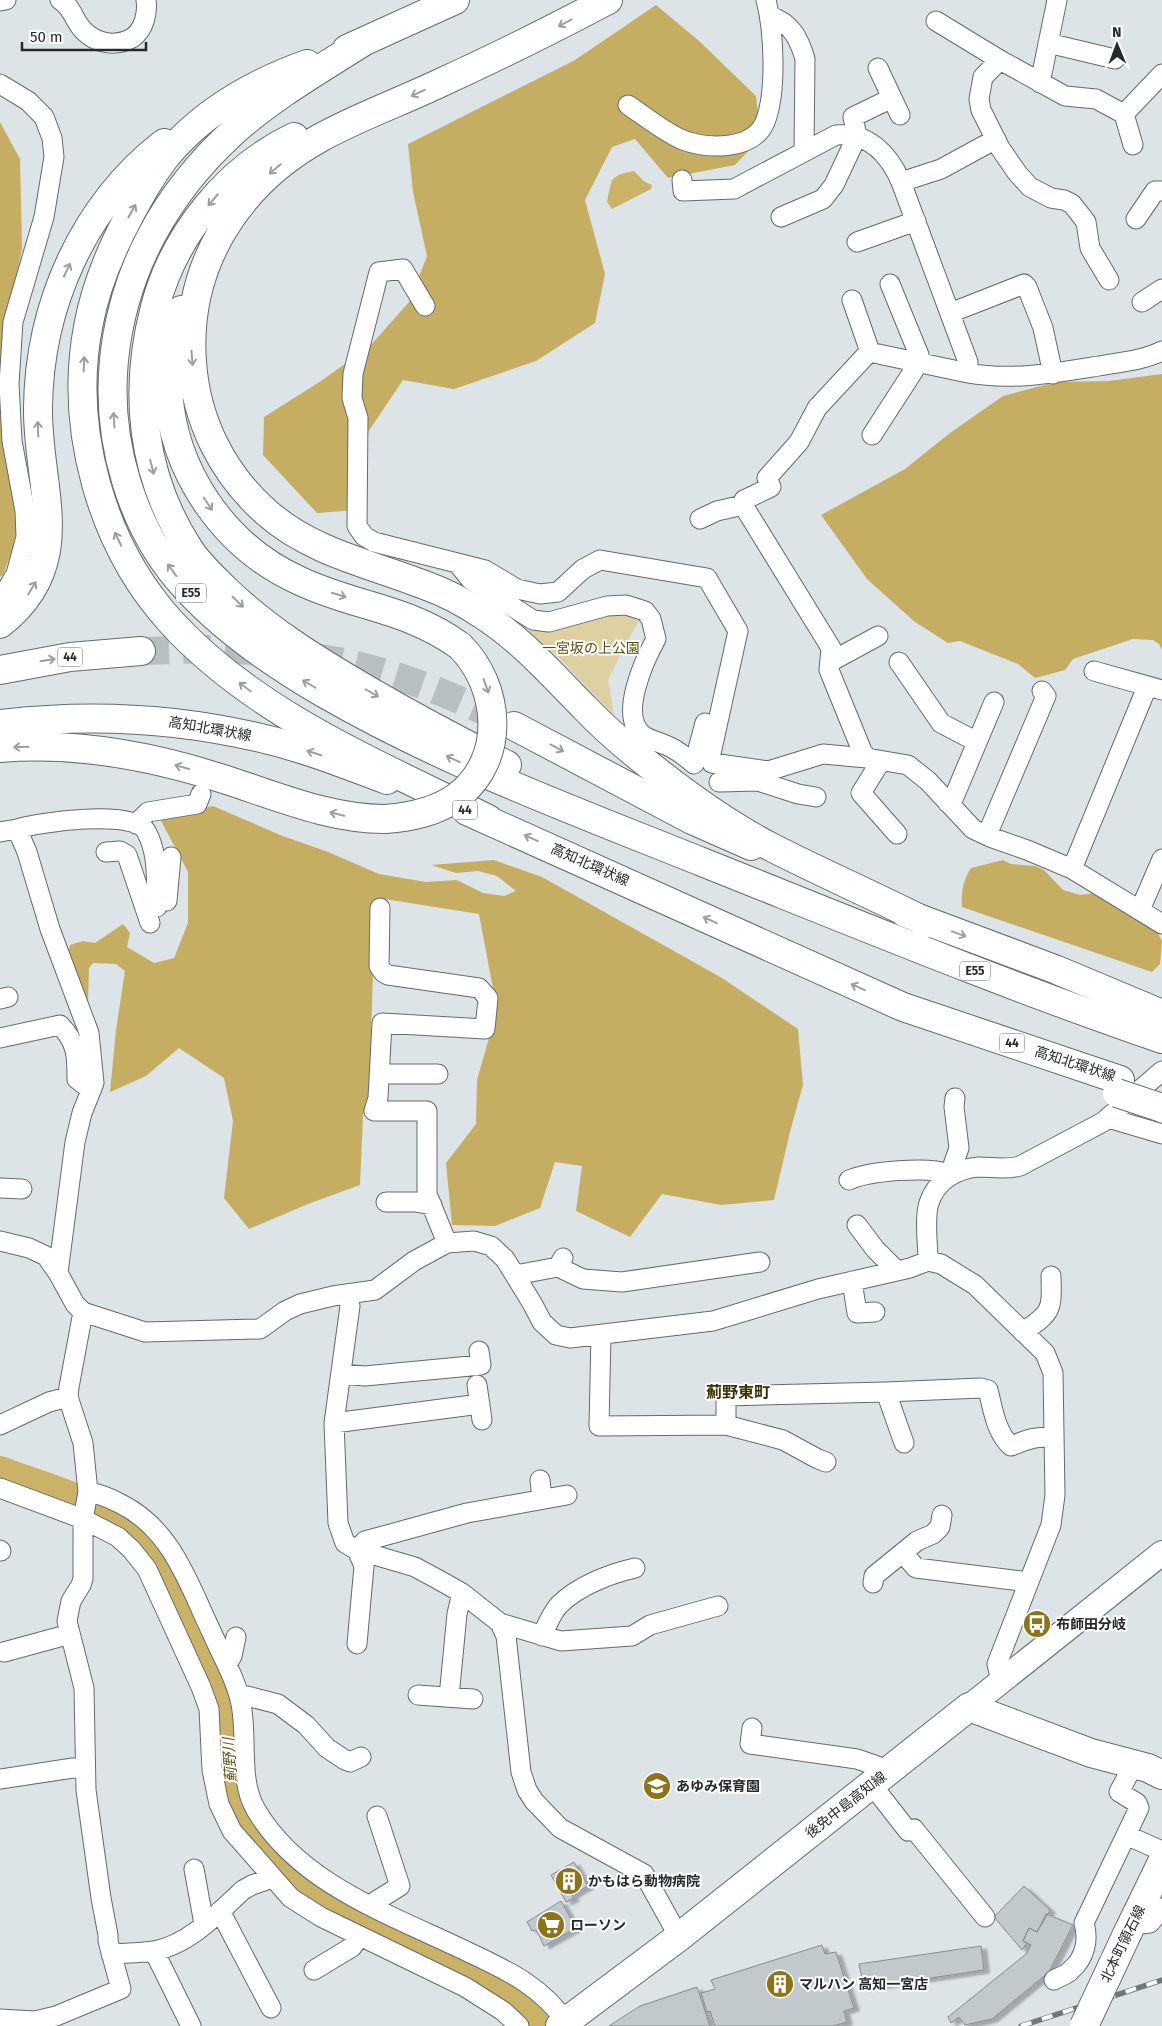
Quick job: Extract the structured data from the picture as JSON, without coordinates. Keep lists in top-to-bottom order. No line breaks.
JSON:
{"streets":{"main road":["E55","44","高知北環状線","後免中島高知線","北本町領石線"]},"districts":["薊野東町"],"water":["薊野川"],"parks":["一宮坂の上公園"],"places":{"bus stop":["布師田分岐"],"school or university":["あゆみ保育園"],"building":["かもはら動物病院","マルハン 高知一宮店"],"supermarket":["ローソン"]},"scale_bar":"50 m","north":"top"}
